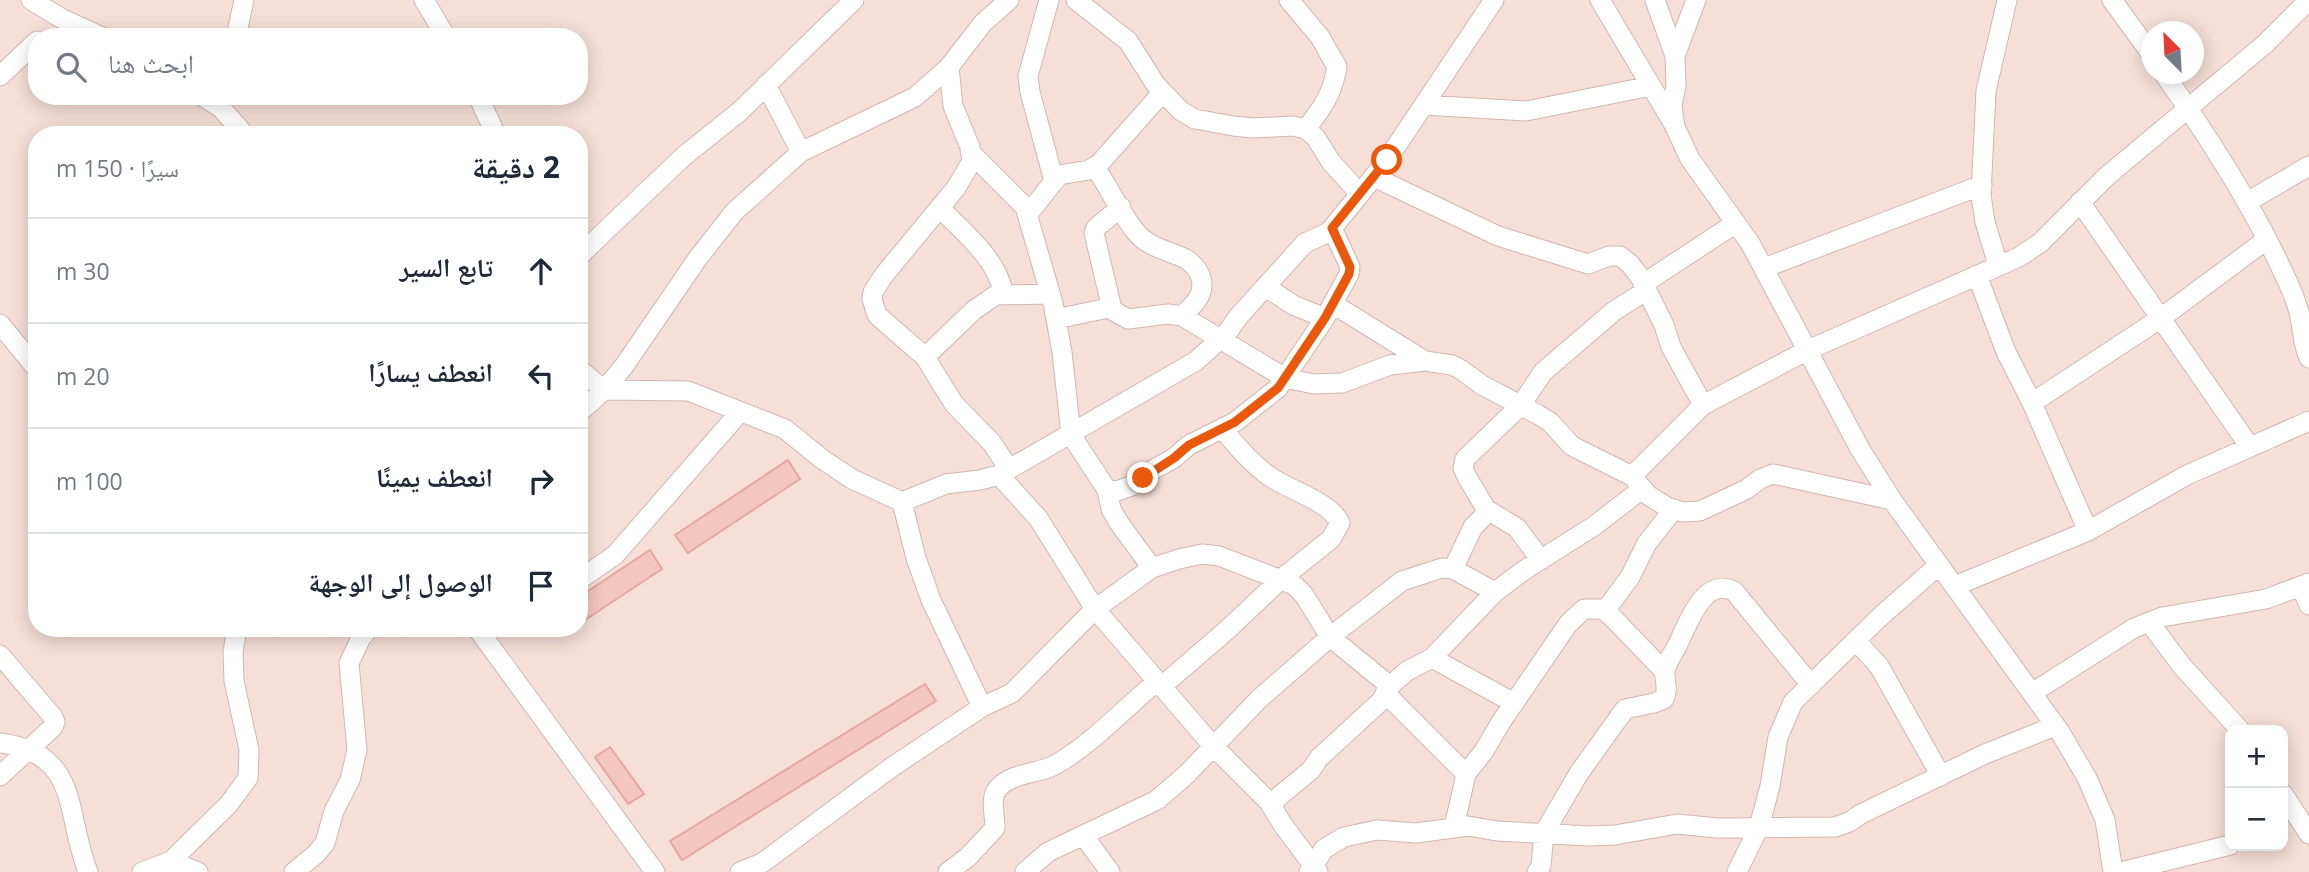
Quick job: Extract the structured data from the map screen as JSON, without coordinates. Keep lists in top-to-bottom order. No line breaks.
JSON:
{"north":"top left","page":{"search":"ابحث هنا","heading":["2 دقيقة","سيرًا · 150 m"],"list":[["تابع السير","30 m"],["انعطف يسارًا","20 m"],["انعطف يمينًا","100 m"],"الوصول إلى الوجهة"],"map_buttons":["+","−"]}}
